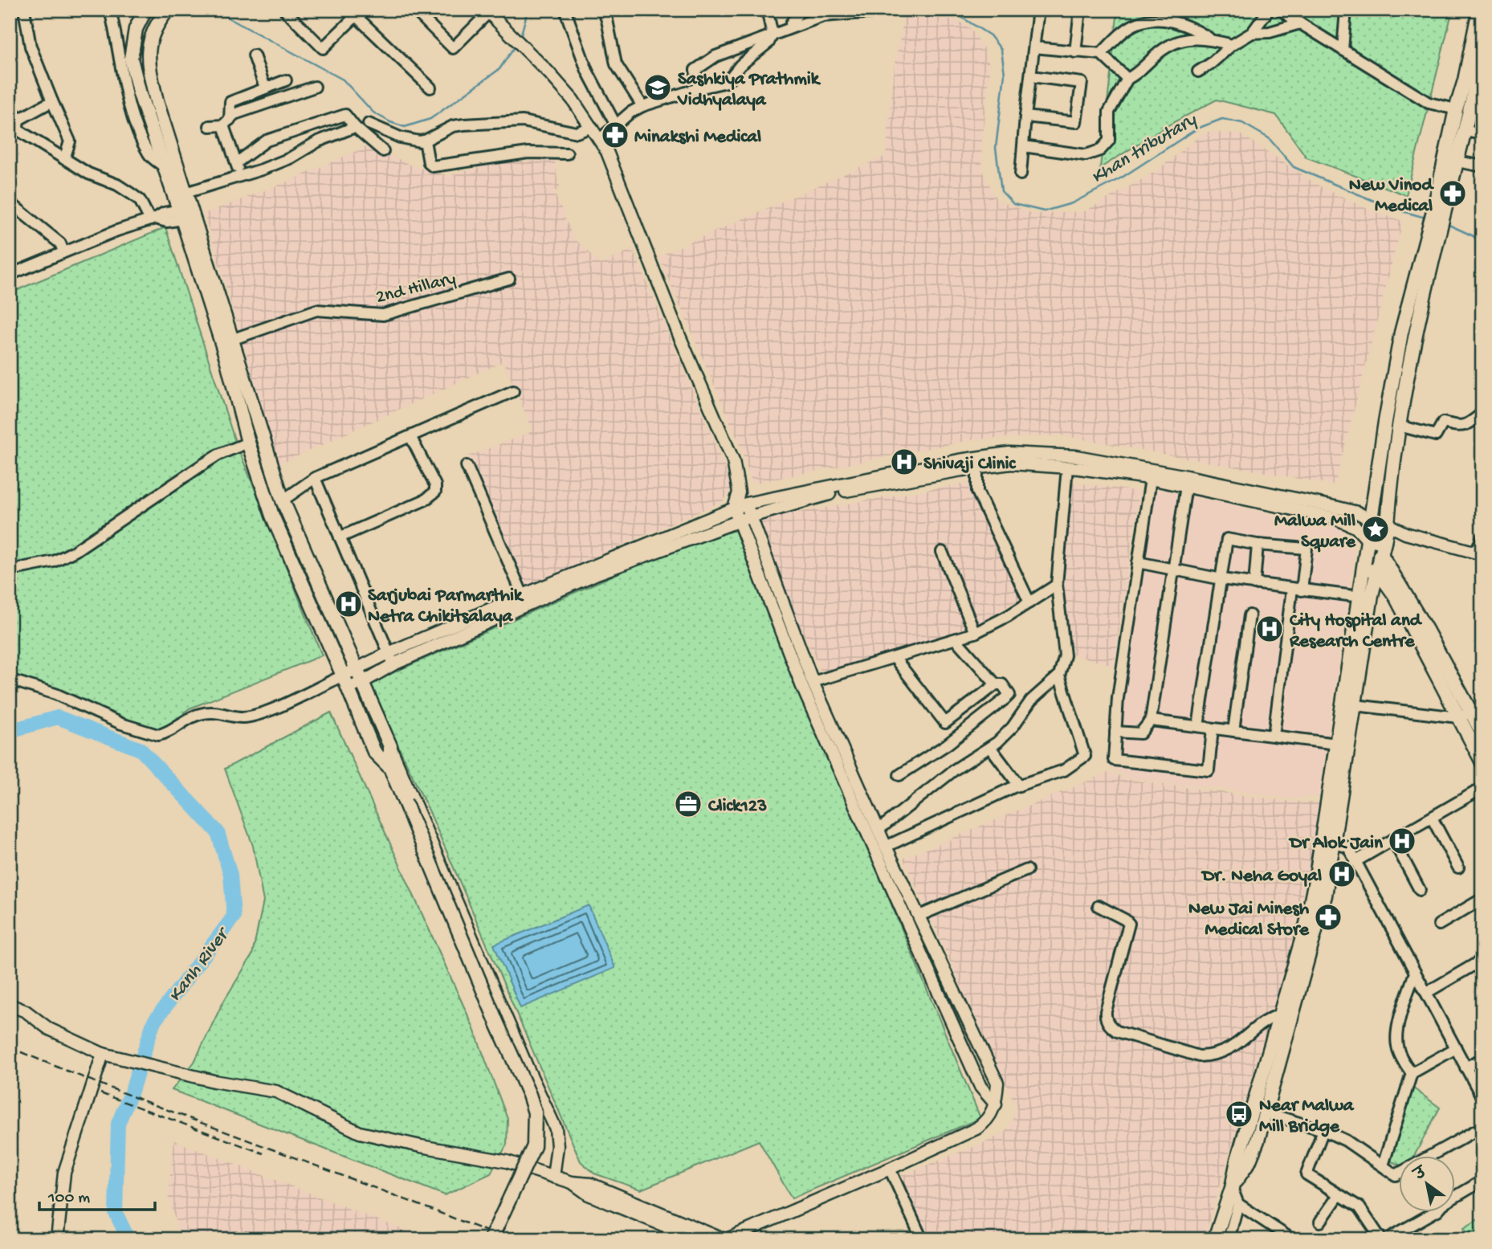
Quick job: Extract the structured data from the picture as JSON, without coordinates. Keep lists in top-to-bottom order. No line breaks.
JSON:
{"streets":{"street":["2nd Hillary"]},"water":["Khan tributary","Kanh River"],"places":{"school or university":["Sashkiya Prathmik Vidhyalaya"],"pharmacy":["Minakshi Medical","New Vinod Medical","New Jai Minesh Medical Store"],"hospital":["Shivaji Clinic","Sarjubai Parmarthik Netra Chikitsalaya","City Hospital and Research Centre","Dr Alok Jain","Dr. Neha Goyal"],"place":["Malwa Mill Square"],"office":["Click123"],"bus stop":["Near Malwa Mill Bridge"]},"scale_bar":"100 m","north":"top left"}
